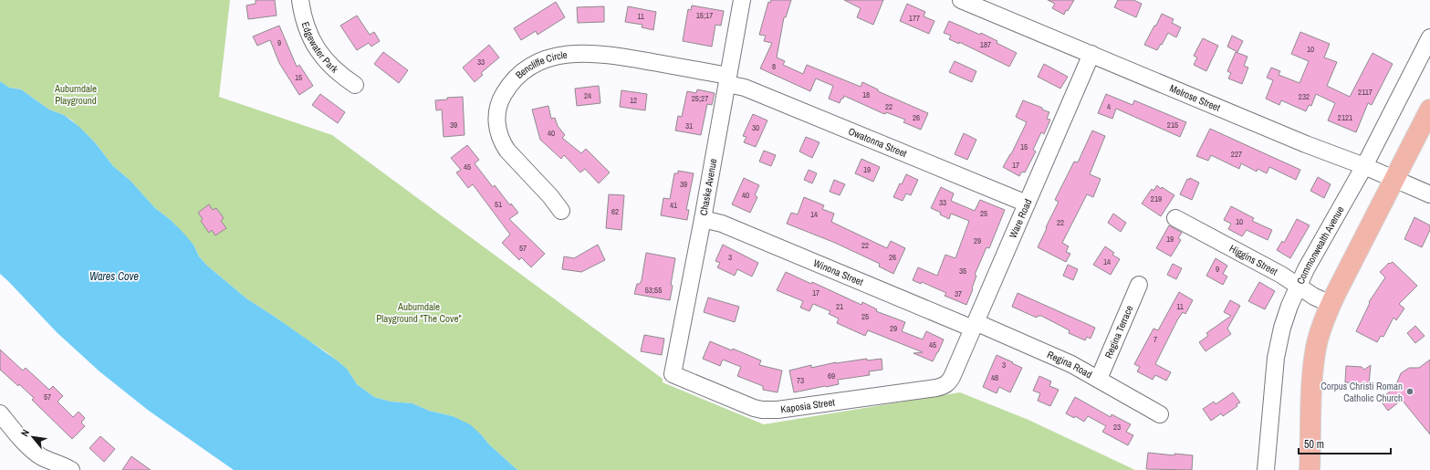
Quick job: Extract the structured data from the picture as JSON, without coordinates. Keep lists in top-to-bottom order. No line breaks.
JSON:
{"streets":{"street":["Edgewater Park","Bencliffe Circle","Melrose Street","Owatonna Street","Chaske Avenue","Ware Road","Commonwealth Avenue","Higgins Street","Winona Street","Regina Terrace","Regina Road","Kaposia Street"]},"crossings":[["Bencliffe Circle","Owatonna Street"],["Bencliffe Circle","Chaske Avenue"],["Melrose Street","Ware Road"],["Melrose Street","Commonwealth Avenue"],["Owatonna Street","Chaske Avenue"],["Owatonna Street","Ware Road"],["Chaske Avenue","Winona Street"],["Chaske Avenue","Kaposia Street"],["Ware Road","Winona Street"],["Ware Road","Regina Road"],["Ware Road","Kaposia Street"],["Commonwealth Avenue","Higgins Street"],["Winona Street","Regina Road"],["Regina Terrace","Regina Road"]],"water":["Wares Cove"],"parks":["Auburndale Playground","Auburndale Playground \"The Cove\""],"places":["Corpus Christi Roman Catholic Church"],"house_numbers":["15;17","11","177","9","187","10","33","8","15","2117","18","24","232","25;27","12","22","4","26","2121","39","215","31","30","40","15","227","17","45","19","39","40","219","33","51","41","62","25","14","10","22","19","29","22","57","3","26","14","9","35","53;55","17","37","21","11","25","29","7","45","3","69","48","73","57","23"],"scale_bar":"50 m","north":"top left"}
